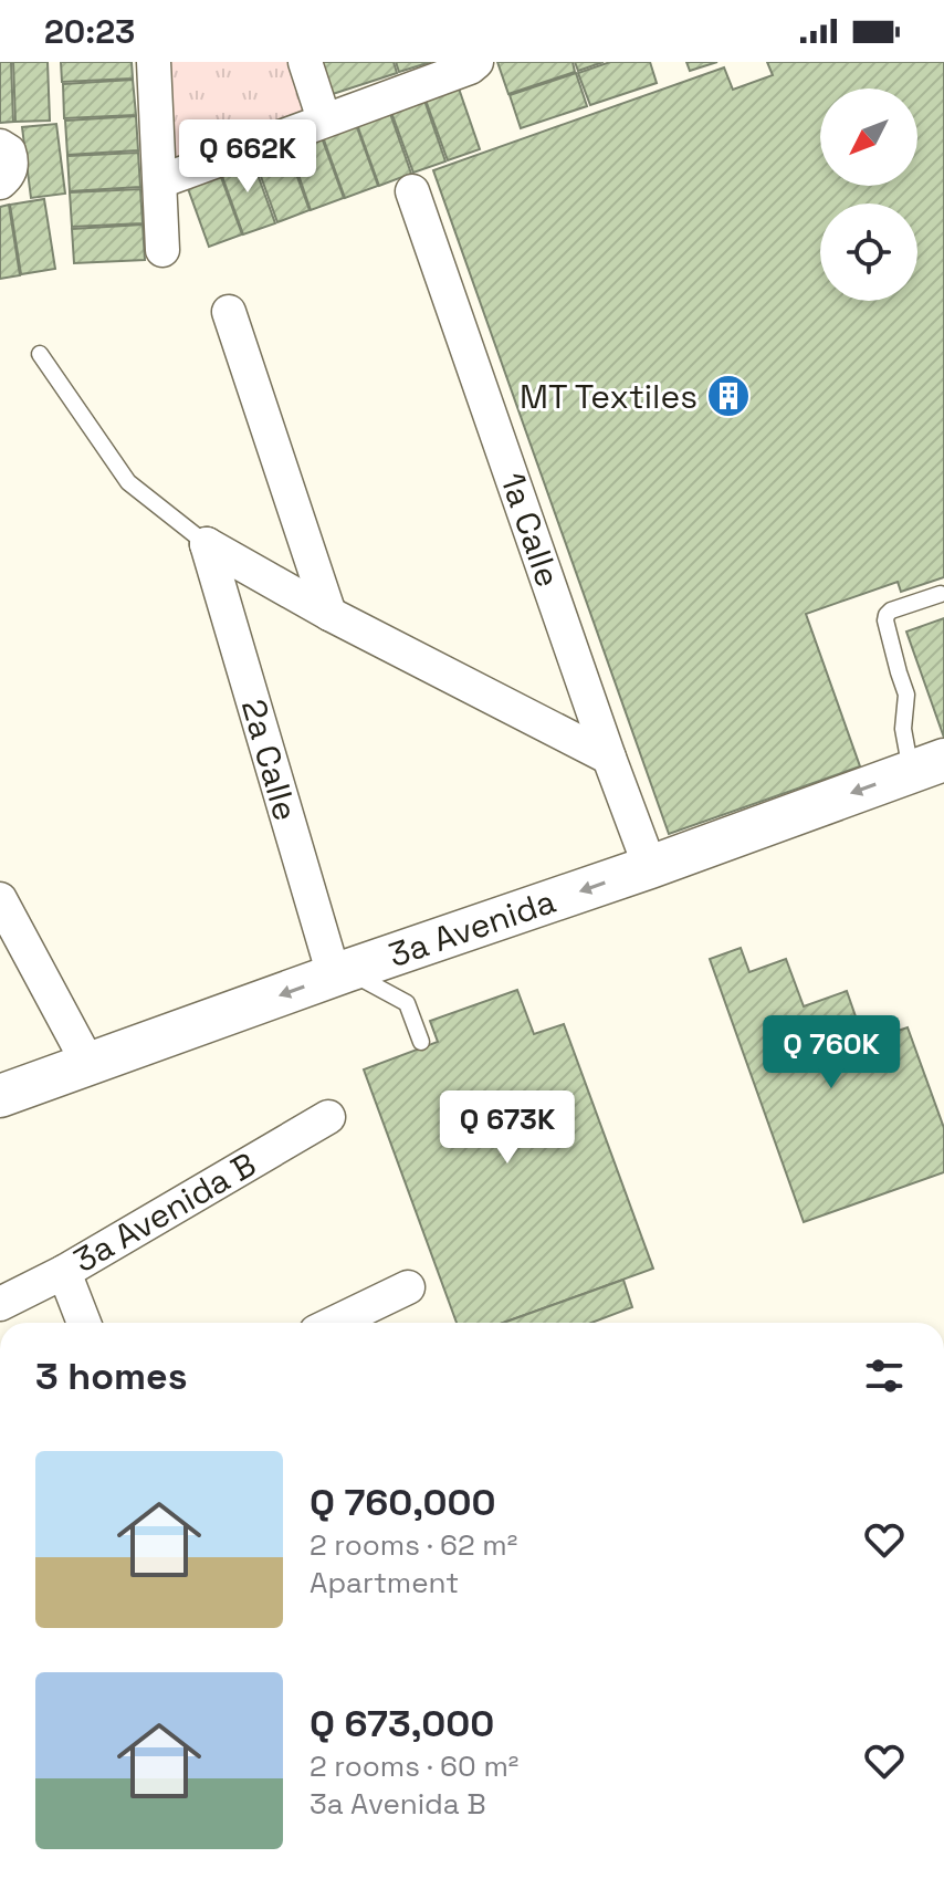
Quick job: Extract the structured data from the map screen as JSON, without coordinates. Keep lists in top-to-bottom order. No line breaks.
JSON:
{"streets":{"street":["1a Calle","2a Calle","3a Avenida","3a Avenida B"]},"crossings":[["1a Calle","3a Avenida"],["2a Calle","3a Avenida"]],"one_way":["3a Avenida"],"places":{"building":["MT Textiles"]},"north":"bottom left","page":{"status":"20:23","price":["Q 662K","Q 760K","Q 673K"],"heading":"3 homes","list":[{"name":"Q 760,000","note":"2 rooms · 62 m² · Apartment"},{"name":"Q 673,000","note":"2 rooms · 60 m² · 3a Avenida B"}]}}
